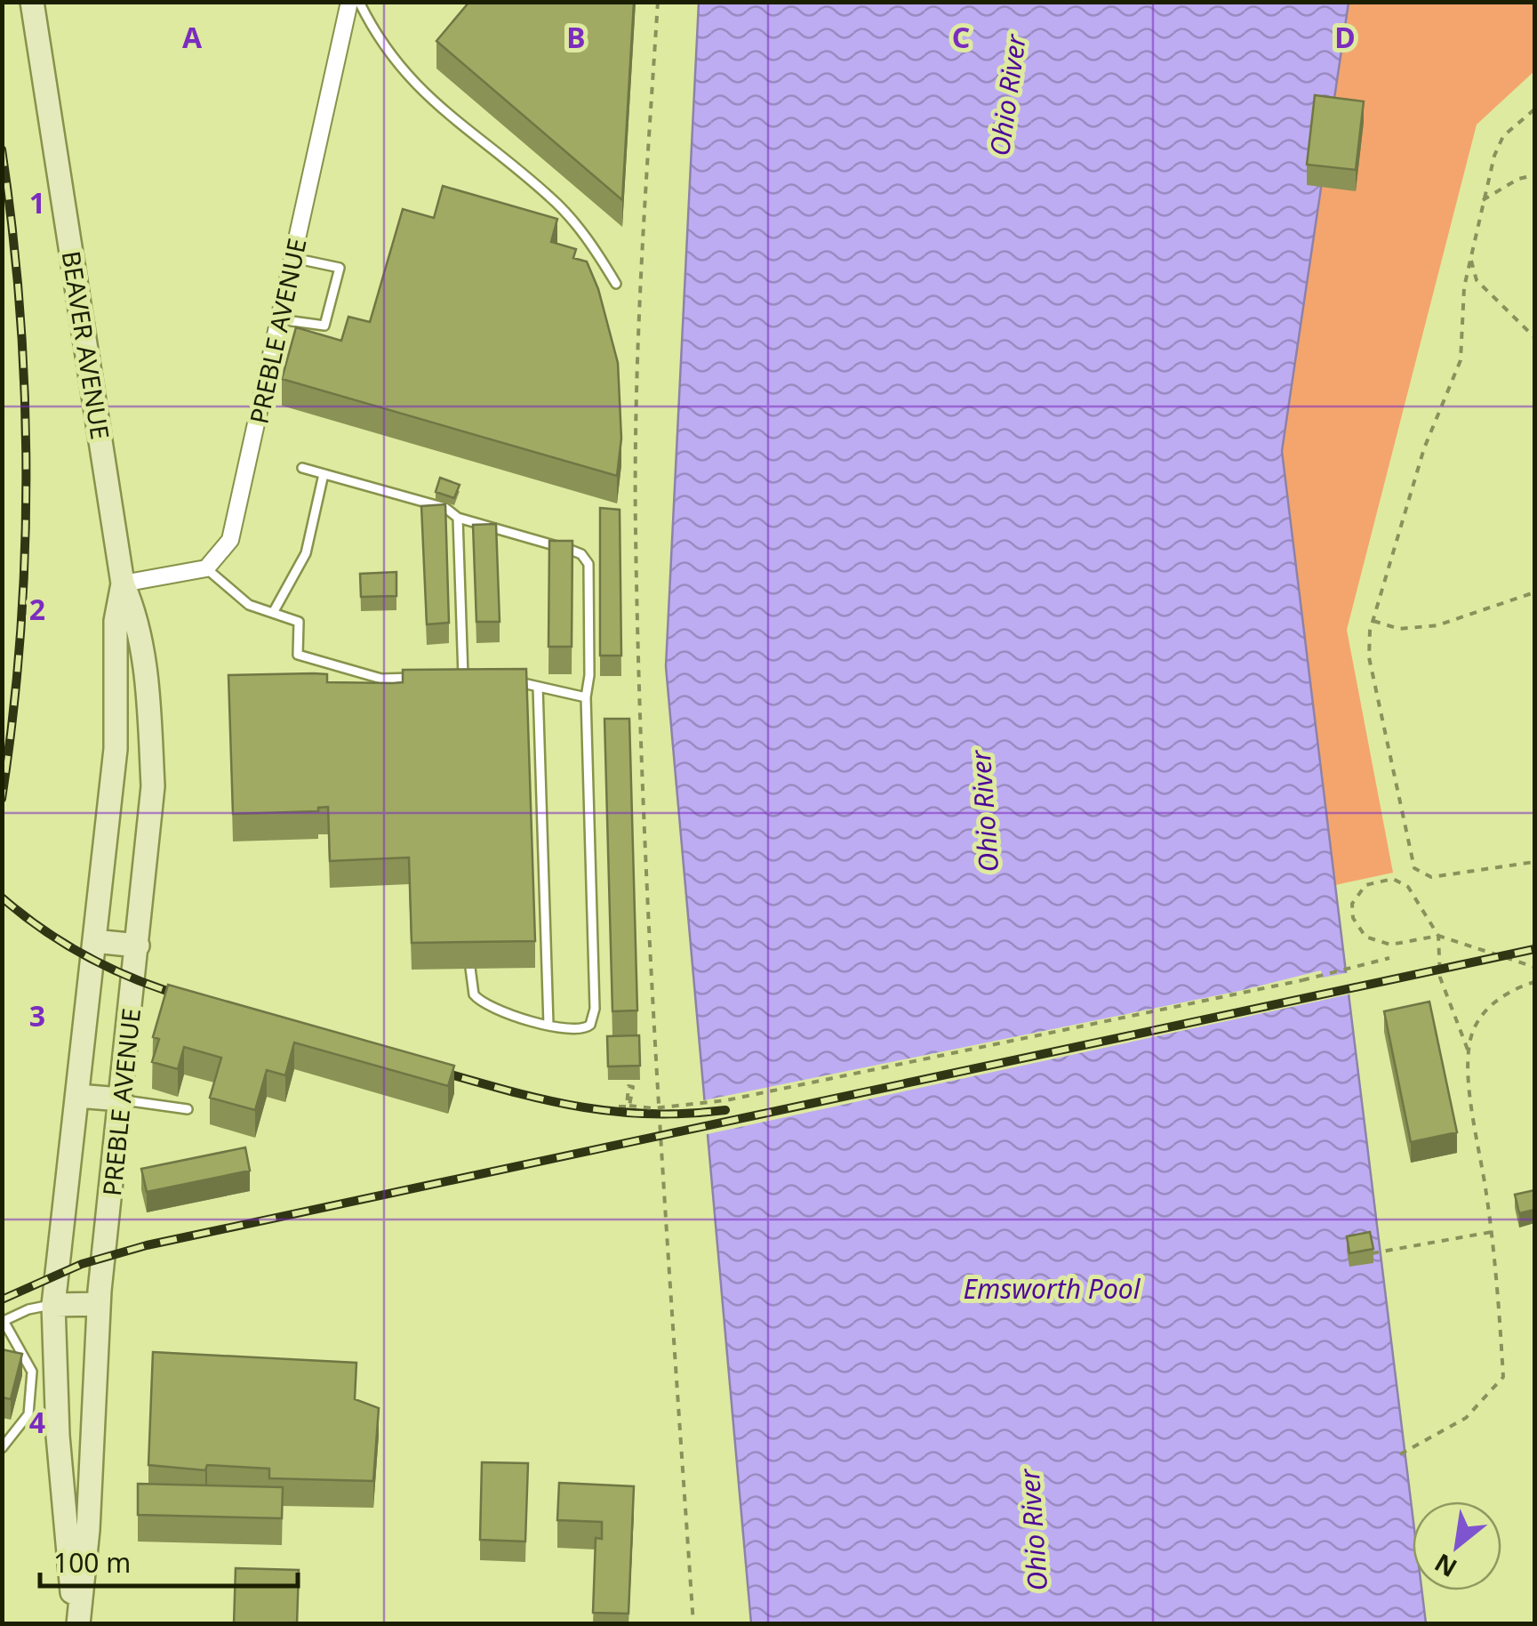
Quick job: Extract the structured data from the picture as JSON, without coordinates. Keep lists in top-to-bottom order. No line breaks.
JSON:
{"streets":{"street":["PREBLE AVENUE","BEAVER AVENUE"]},"crossings":[["PREBLE AVENUE","BEAVER AVENUE"]],"water":["Ohio River","Emsworth Pool"],"scale_bar":"100 m","north":"bottom left","grid":{"columns":["A","B","C","D"],"rows":["1","2","3","4"]}}
